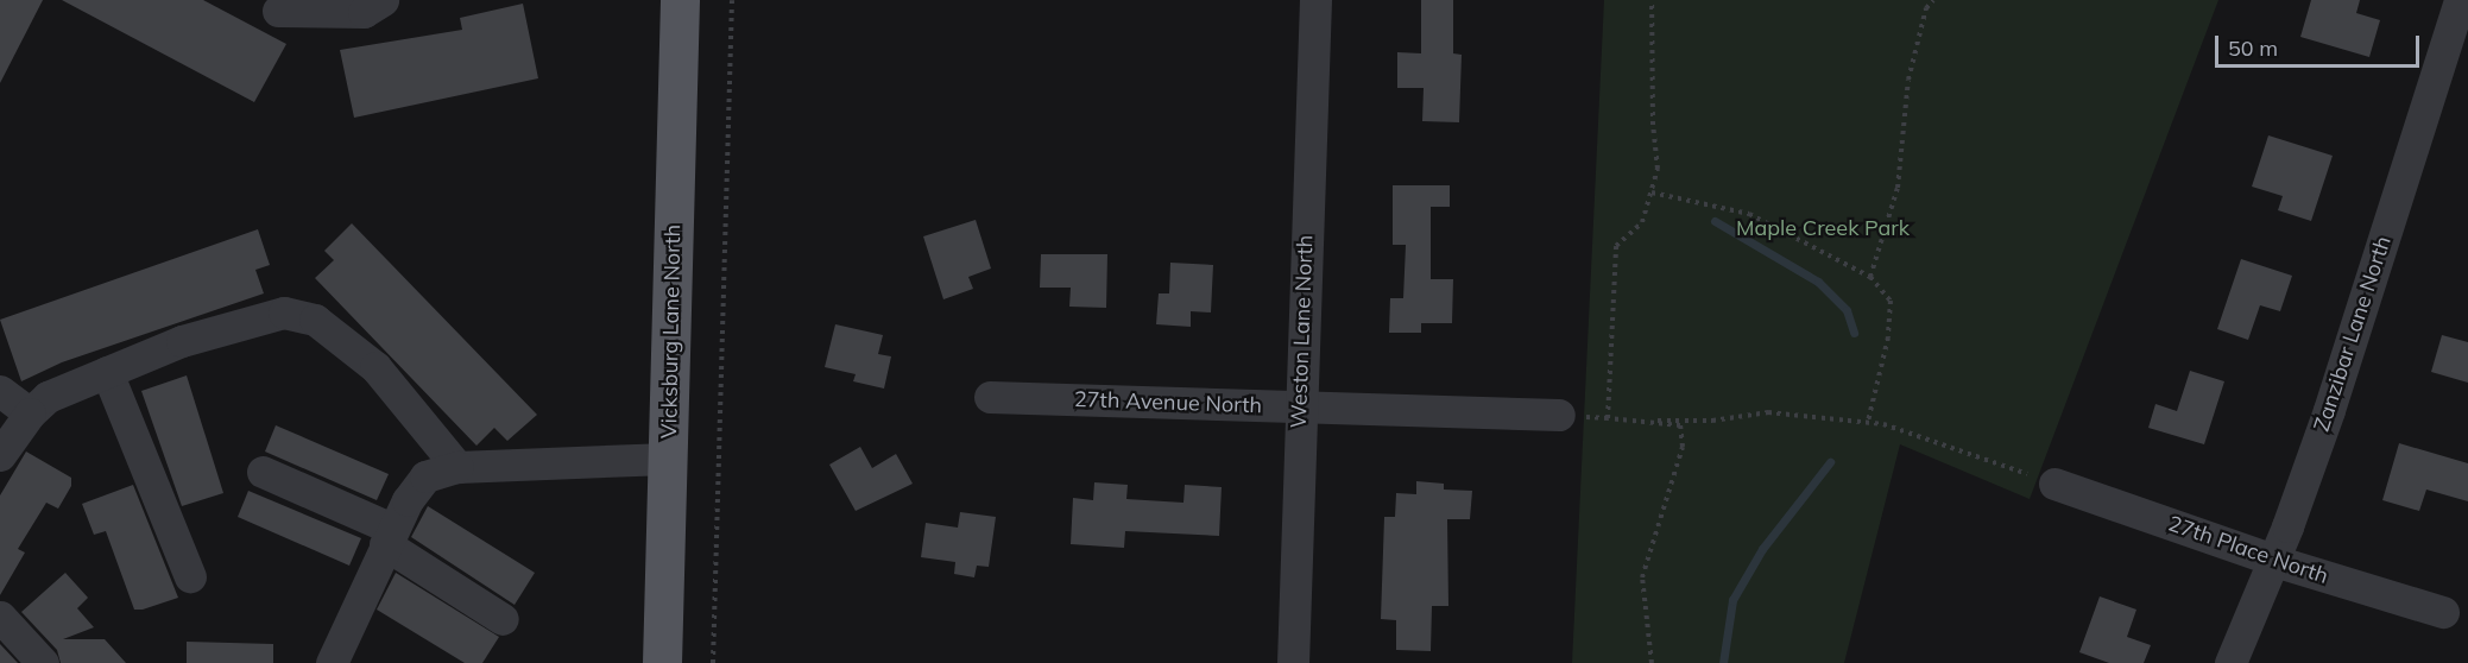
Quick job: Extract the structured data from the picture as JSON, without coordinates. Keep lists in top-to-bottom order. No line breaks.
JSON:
{"streets":{"main road":["Vicksburg Lane North"],"street":["Weston Lane North","Zanzibar Lane North","27th Avenue North","27th Place North"]},"crossings":[["Weston Lane North","27th Avenue North"],["Zanzibar Lane North","27th Place North"]],"parks":["Maple Creek Park"],"scale_bar":"50 m"}
